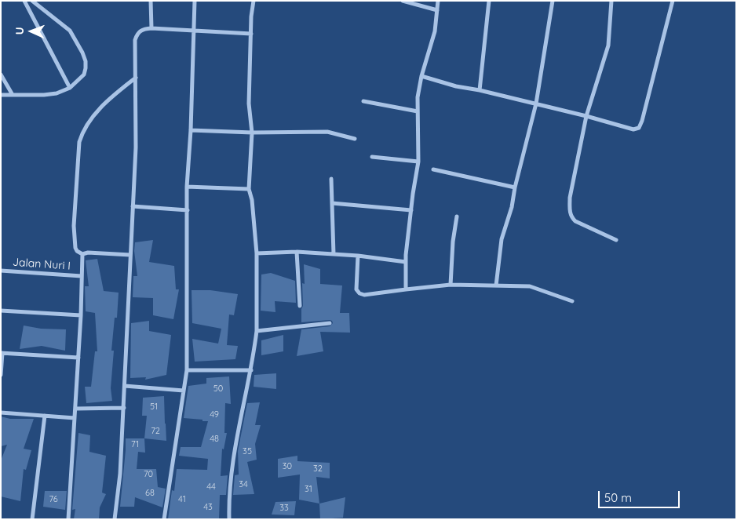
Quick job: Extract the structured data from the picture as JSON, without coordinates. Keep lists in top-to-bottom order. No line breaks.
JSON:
{"streets":{"street":["Jalan Nuri I"]},"house_numbers":["50","51","49","72","48","71","35","30","32","70","34","44","31","68","76","41","43","33"],"scale_bar":"50 m","north":"left"}
